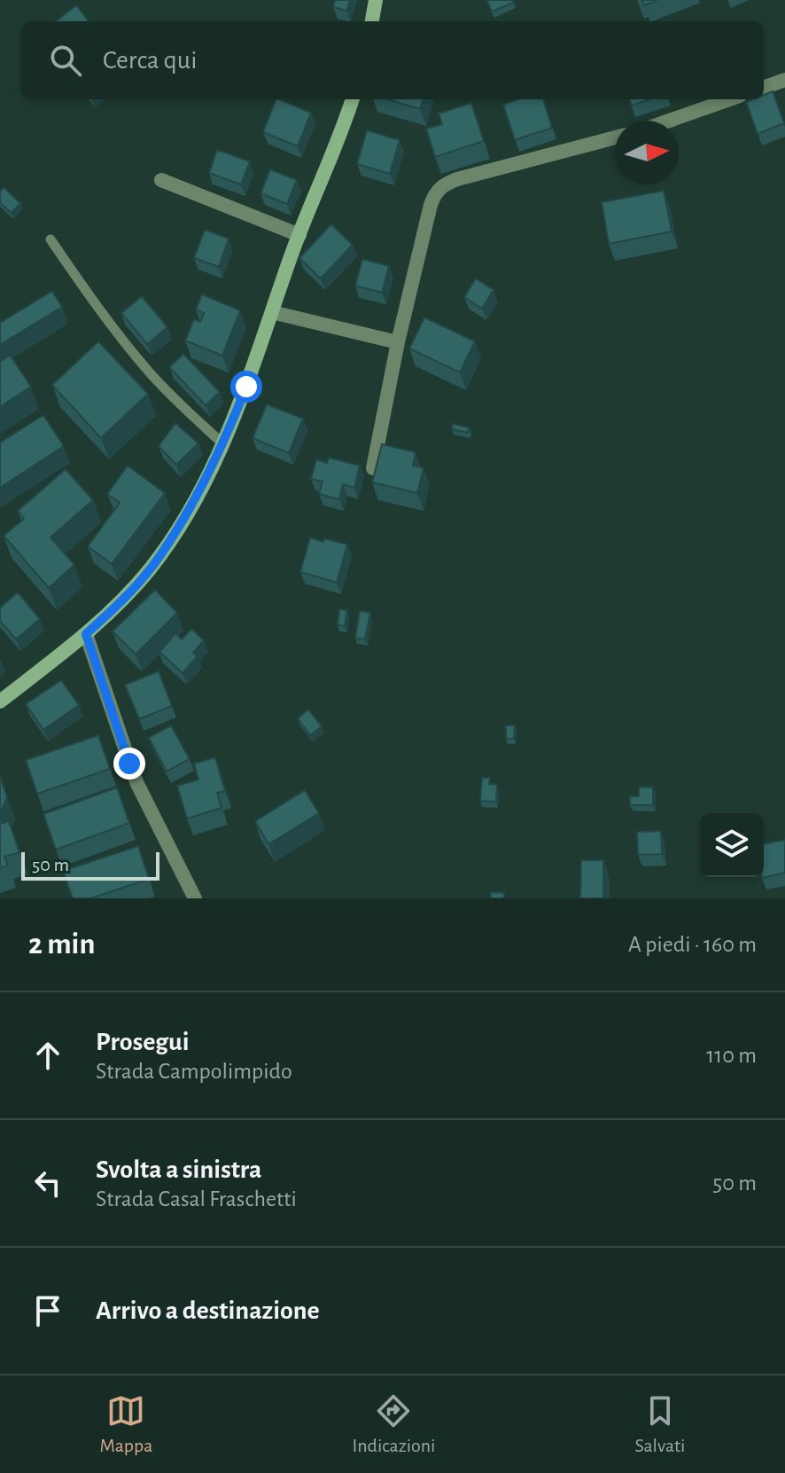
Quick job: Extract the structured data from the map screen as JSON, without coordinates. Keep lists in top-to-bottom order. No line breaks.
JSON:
{"scale_bar":"50 m","north":"right","page":{"search":"Cerca qui","scale":"50 m","heading":["2 min","A piedi · 160 m"],"list":[["Prosegui","Strada Campolimpido","110 m"],["Svolta a sinistra","Strada Casal Fraschetti","50 m"],"Arrivo a destinazione"],"nav":["Mappa","Indicazioni","Salvati"]}}
